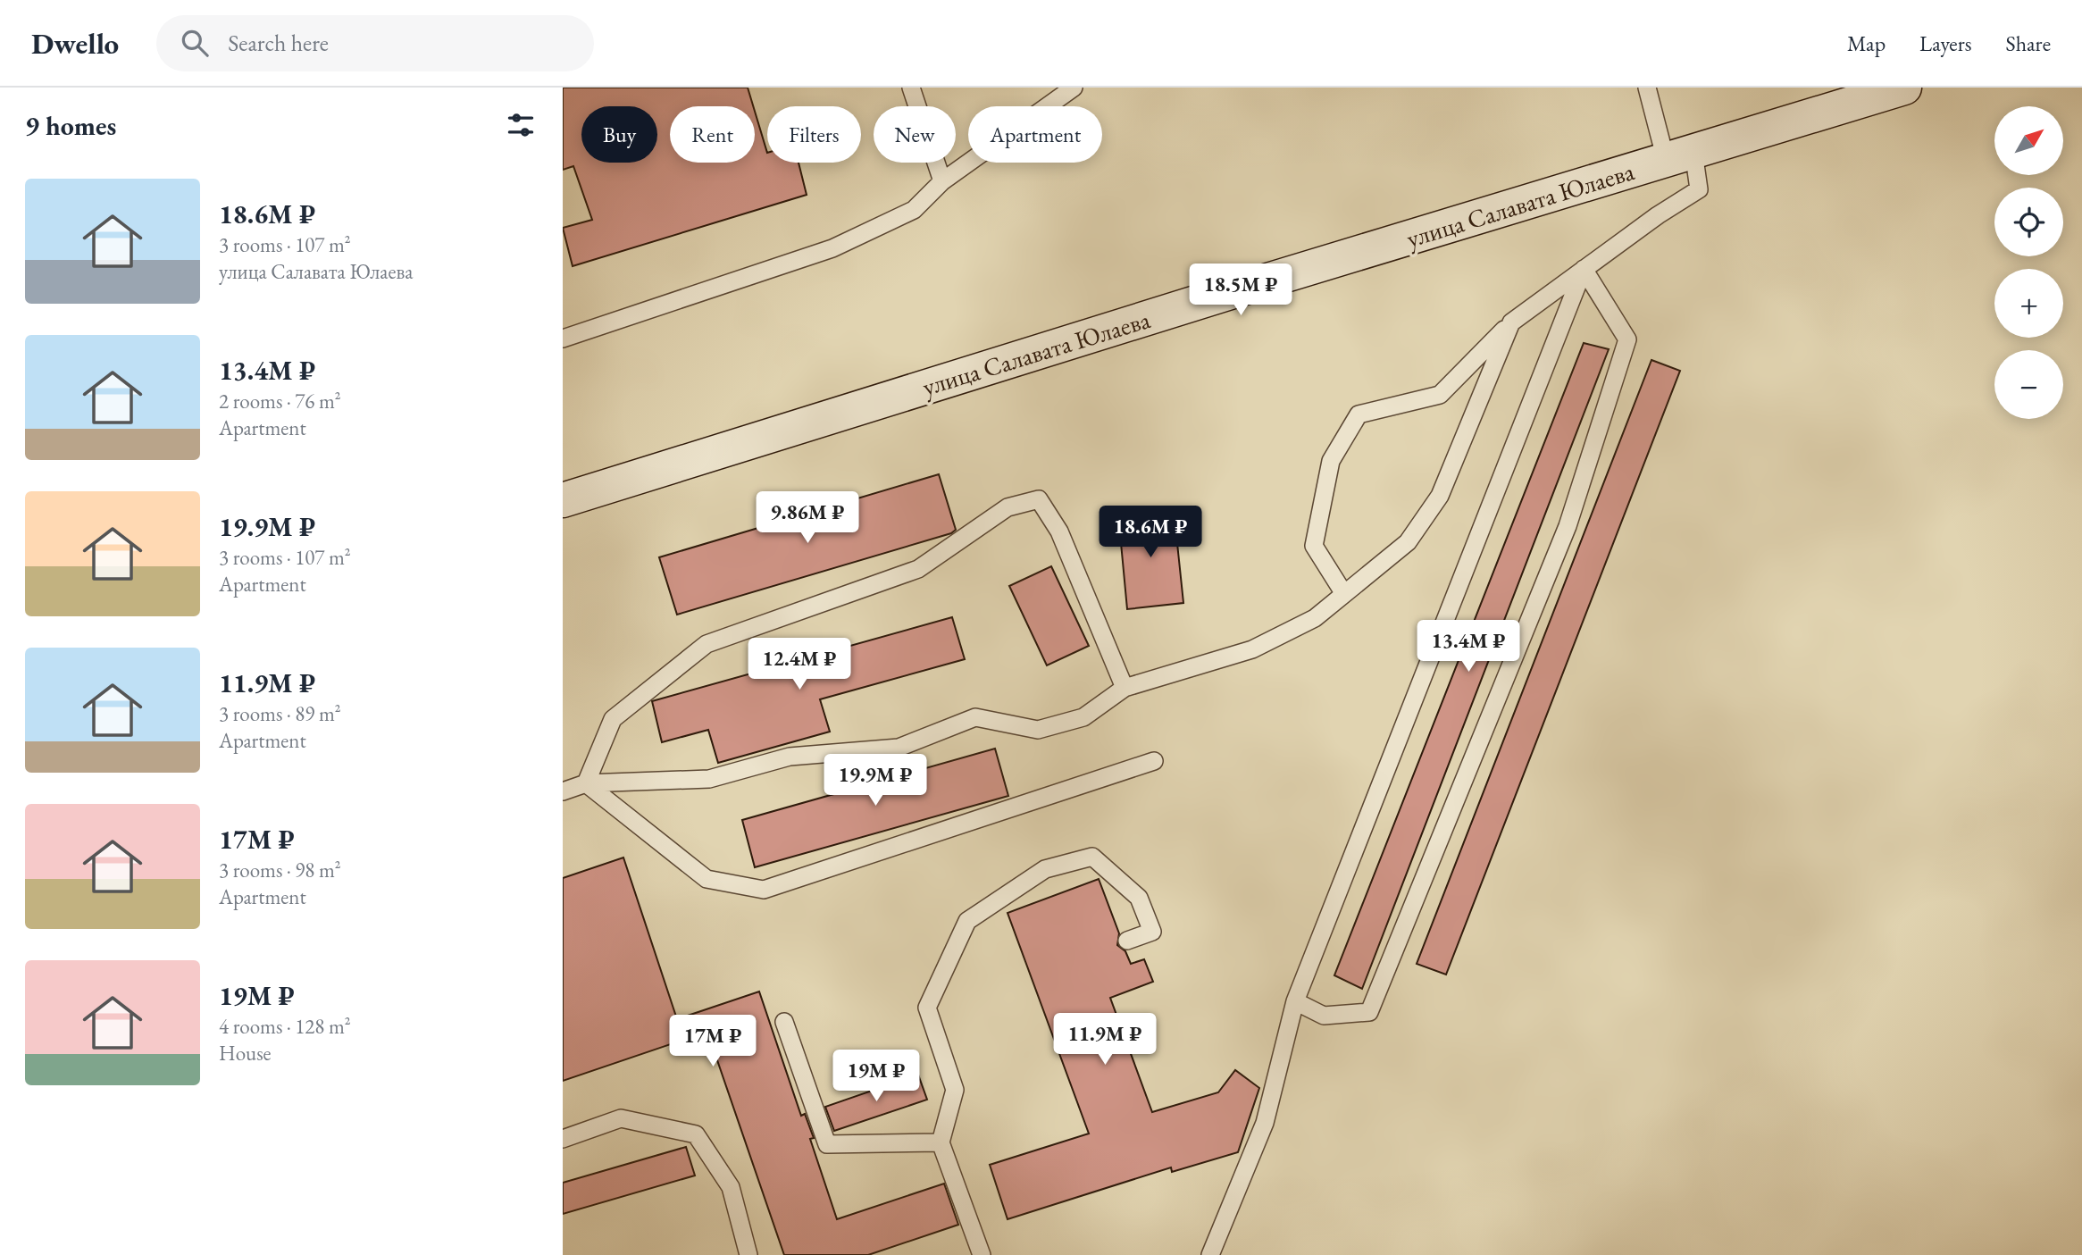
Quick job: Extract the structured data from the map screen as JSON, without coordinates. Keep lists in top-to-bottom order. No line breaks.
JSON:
{"streets":{"street":["улица Салавата Юлаева"]},"north":"top right","page":{"header":"Dwello","search":"Search here","nav":["Map","Layers","Share"],"heading":"9 homes","map_buttons":["+","−"],"chip":["Buy","Rent","Filters","New","Apartment"],"list":[{"name":"18.6M ₽","note":"3 rooms · 107 m² · улица Салавата Юлаева"},{"name":"13.4M ₽","note":"2 rooms · 76 m² · Apartment"},{"name":"19.9M ₽","note":"3 rooms · 107 m² · Apartment"},{"name":"11.9M ₽","note":"3 rooms · 89 m² · Apartment"},{"name":"17M ₽","note":"3 rooms · 98 m² · Apartment"},{"name":"19M ₽","note":"4 rooms · 128 m² · House"}],"price":["18.5M ₽","9.86M ₽","18.6M ₽","13.4M ₽","12.4M ₽","19.9M ₽","11.9M ₽","17M ₽","19M ₽"]}}
